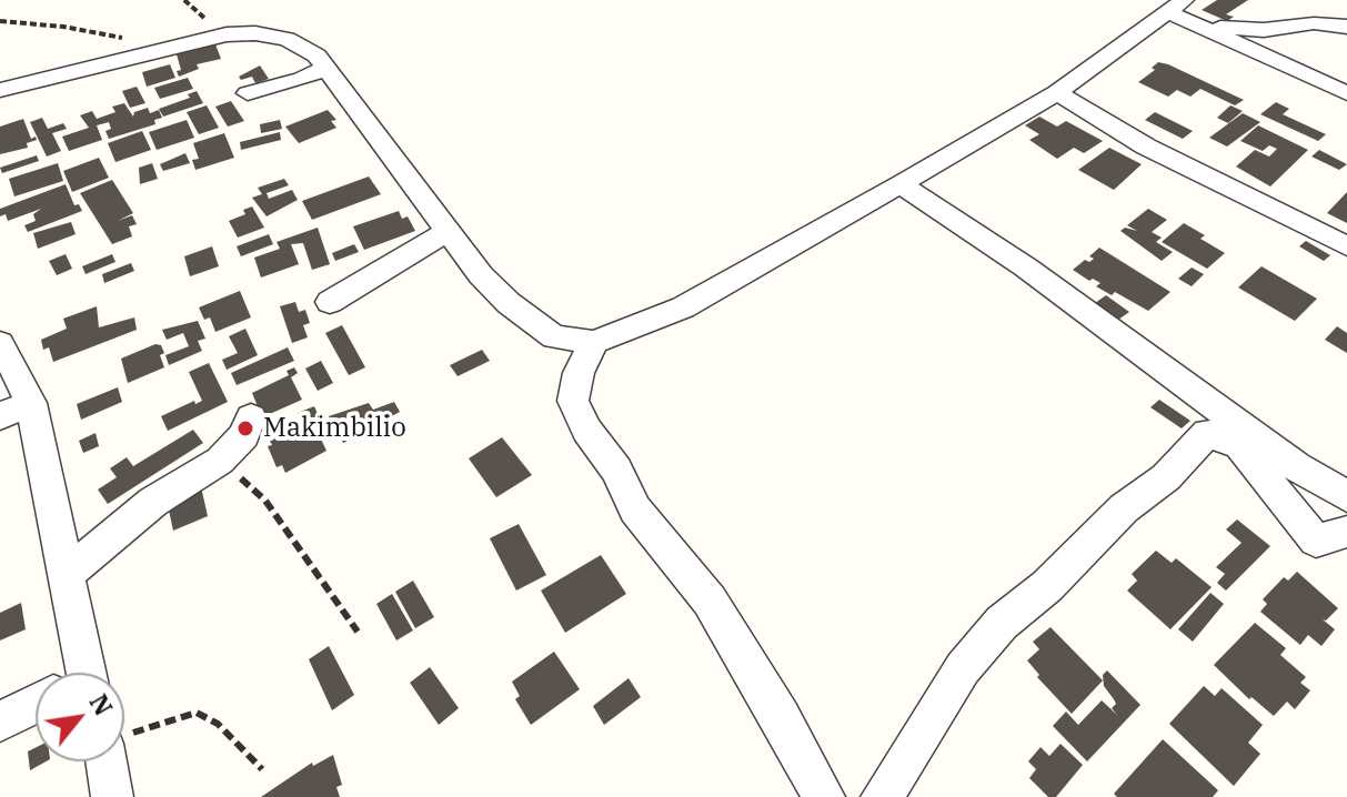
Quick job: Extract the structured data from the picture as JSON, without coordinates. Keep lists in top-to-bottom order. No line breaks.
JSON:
{"places":["Makimbilio"],"north":"top right"}
